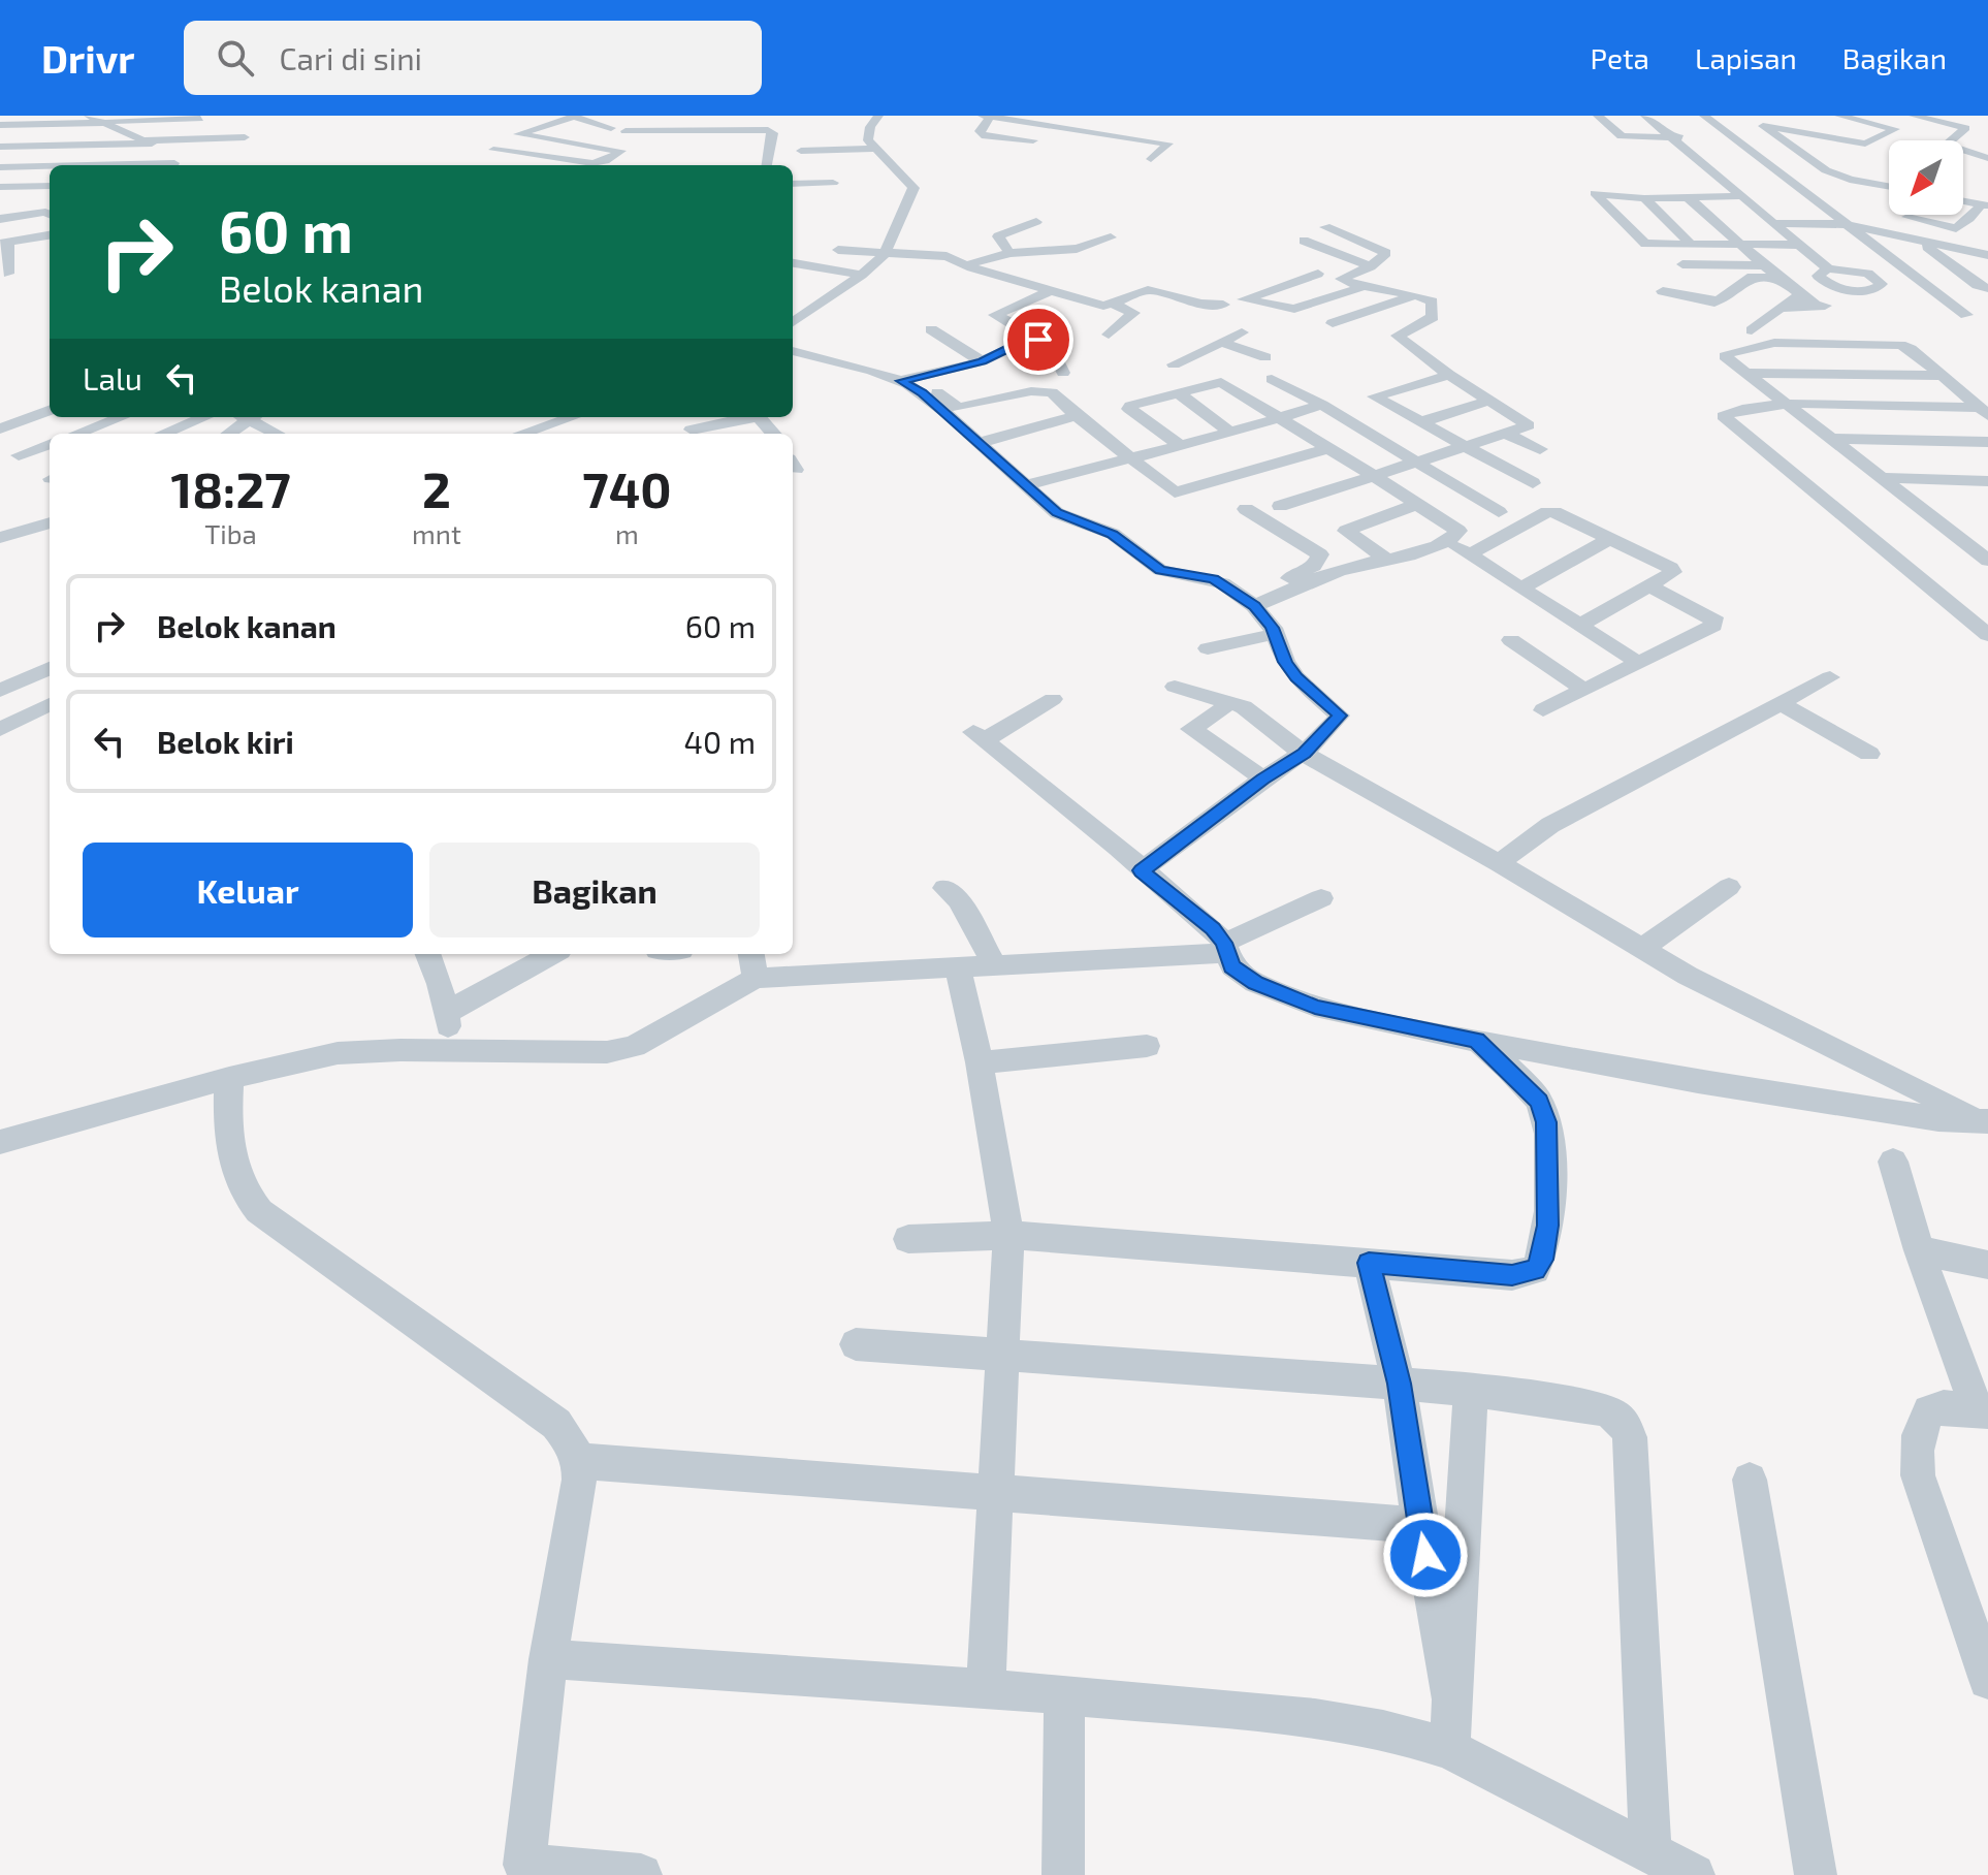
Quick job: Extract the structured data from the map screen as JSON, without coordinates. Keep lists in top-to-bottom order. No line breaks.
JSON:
{"north":"bottom left","page":{"header":"Drivr","search":"Cari di sini","nav":["Peta","Lapisan","Bagikan"],"turn":["60 m","Belok kanan"],"then":"Lalu","eta":["18:27","Tiba","2","mnt","740","m"],"list":[{"name":"Belok kanan","value":"60 m"},{"name":"Belok kiri","value":"40 m"}],"buttons":["Keluar","Bagikan"]}}
